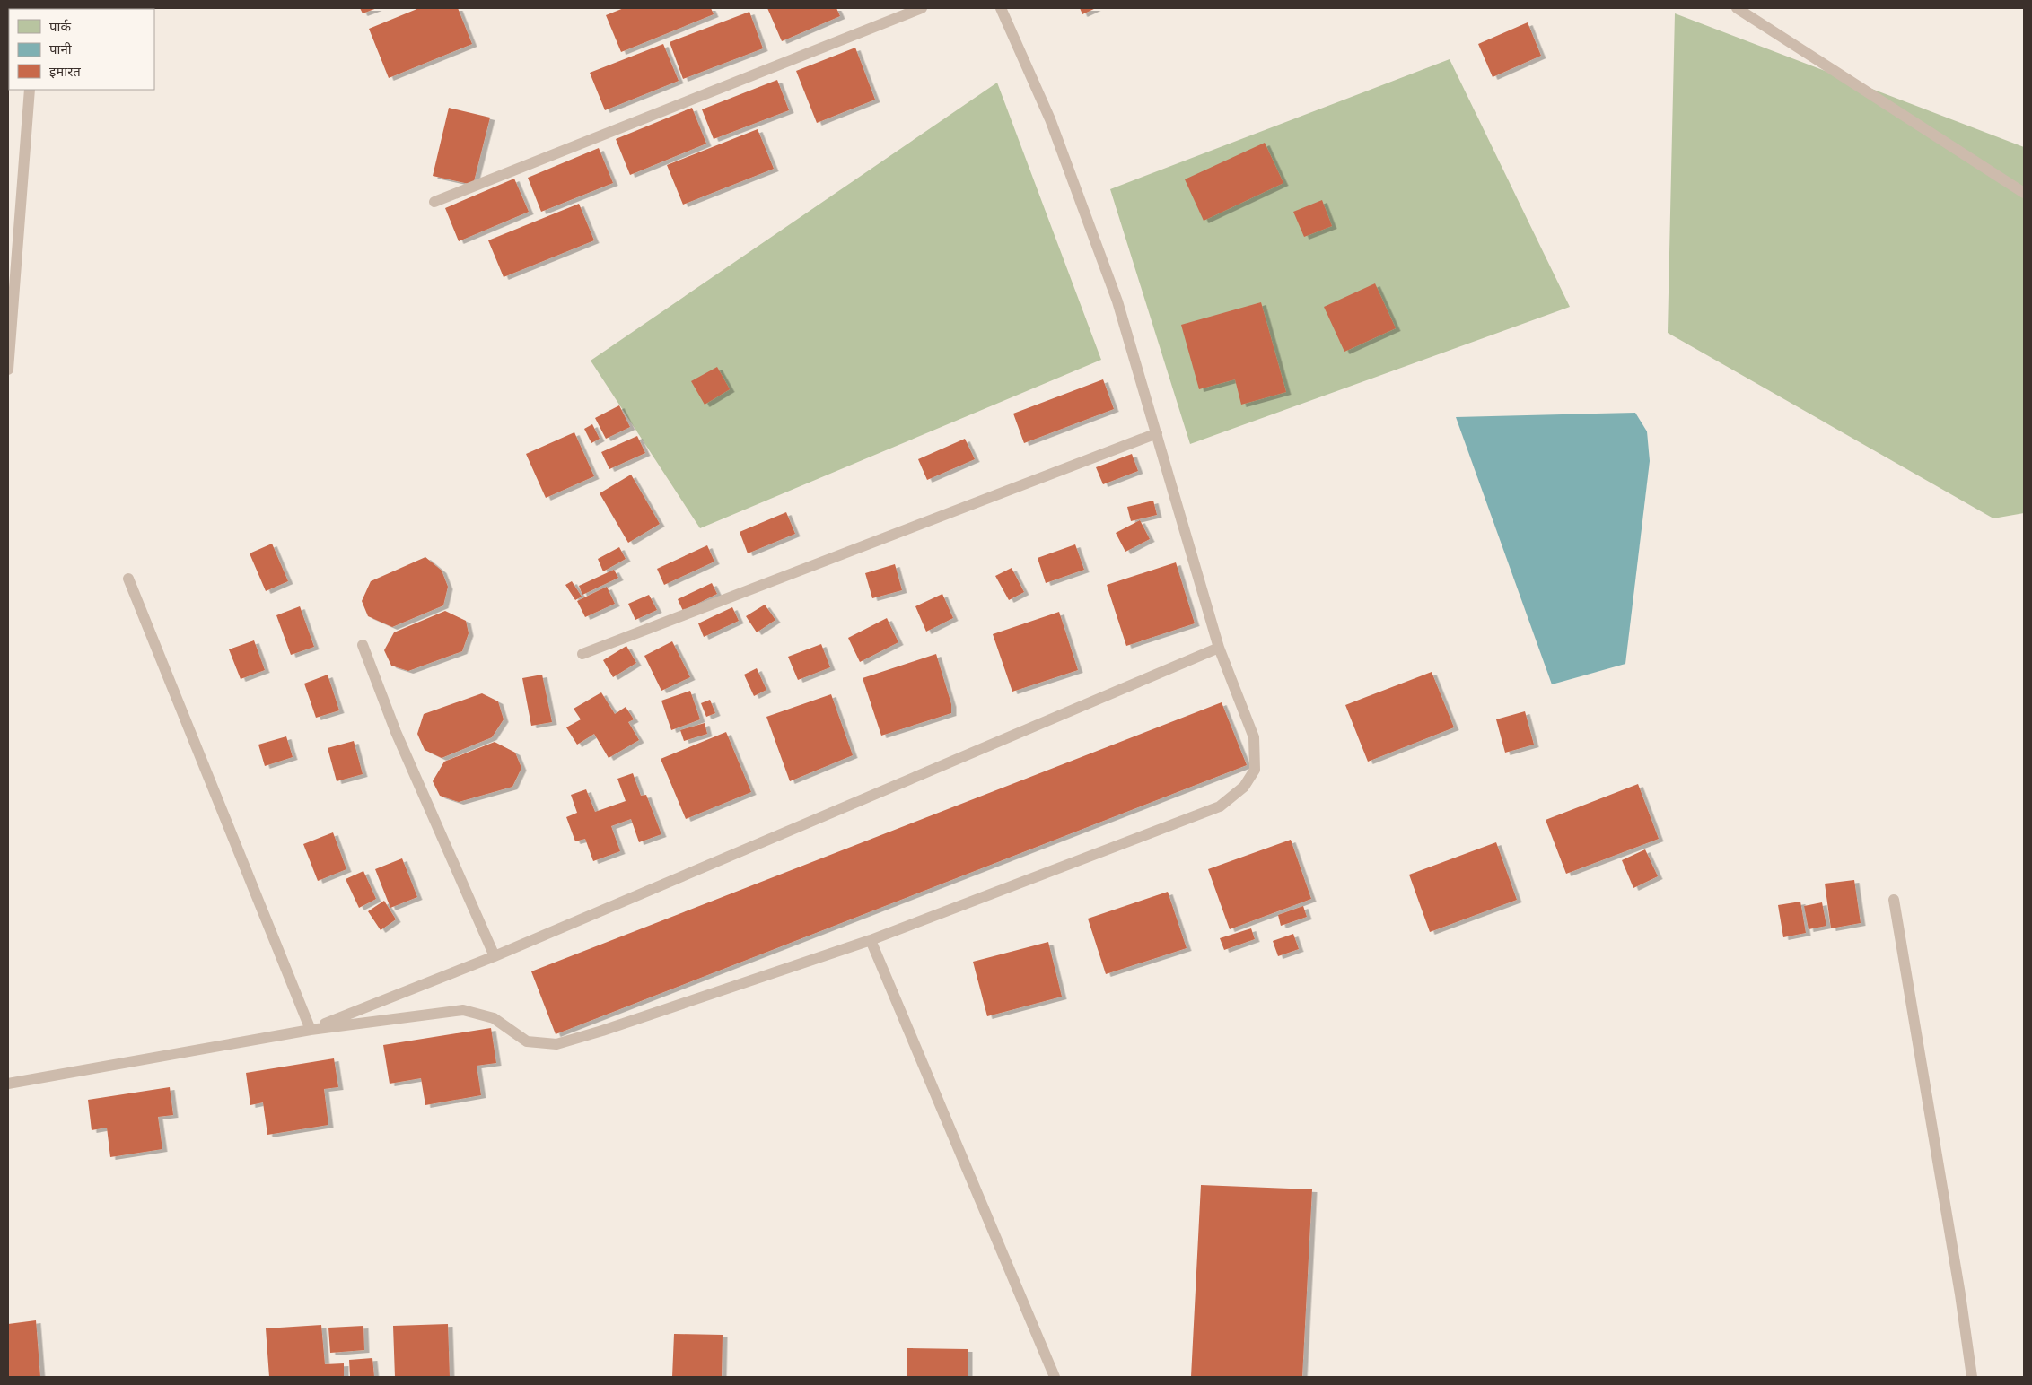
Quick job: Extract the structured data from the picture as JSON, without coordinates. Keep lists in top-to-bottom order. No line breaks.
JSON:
{"legend":["पार्क","पानी","इमारत"]}
